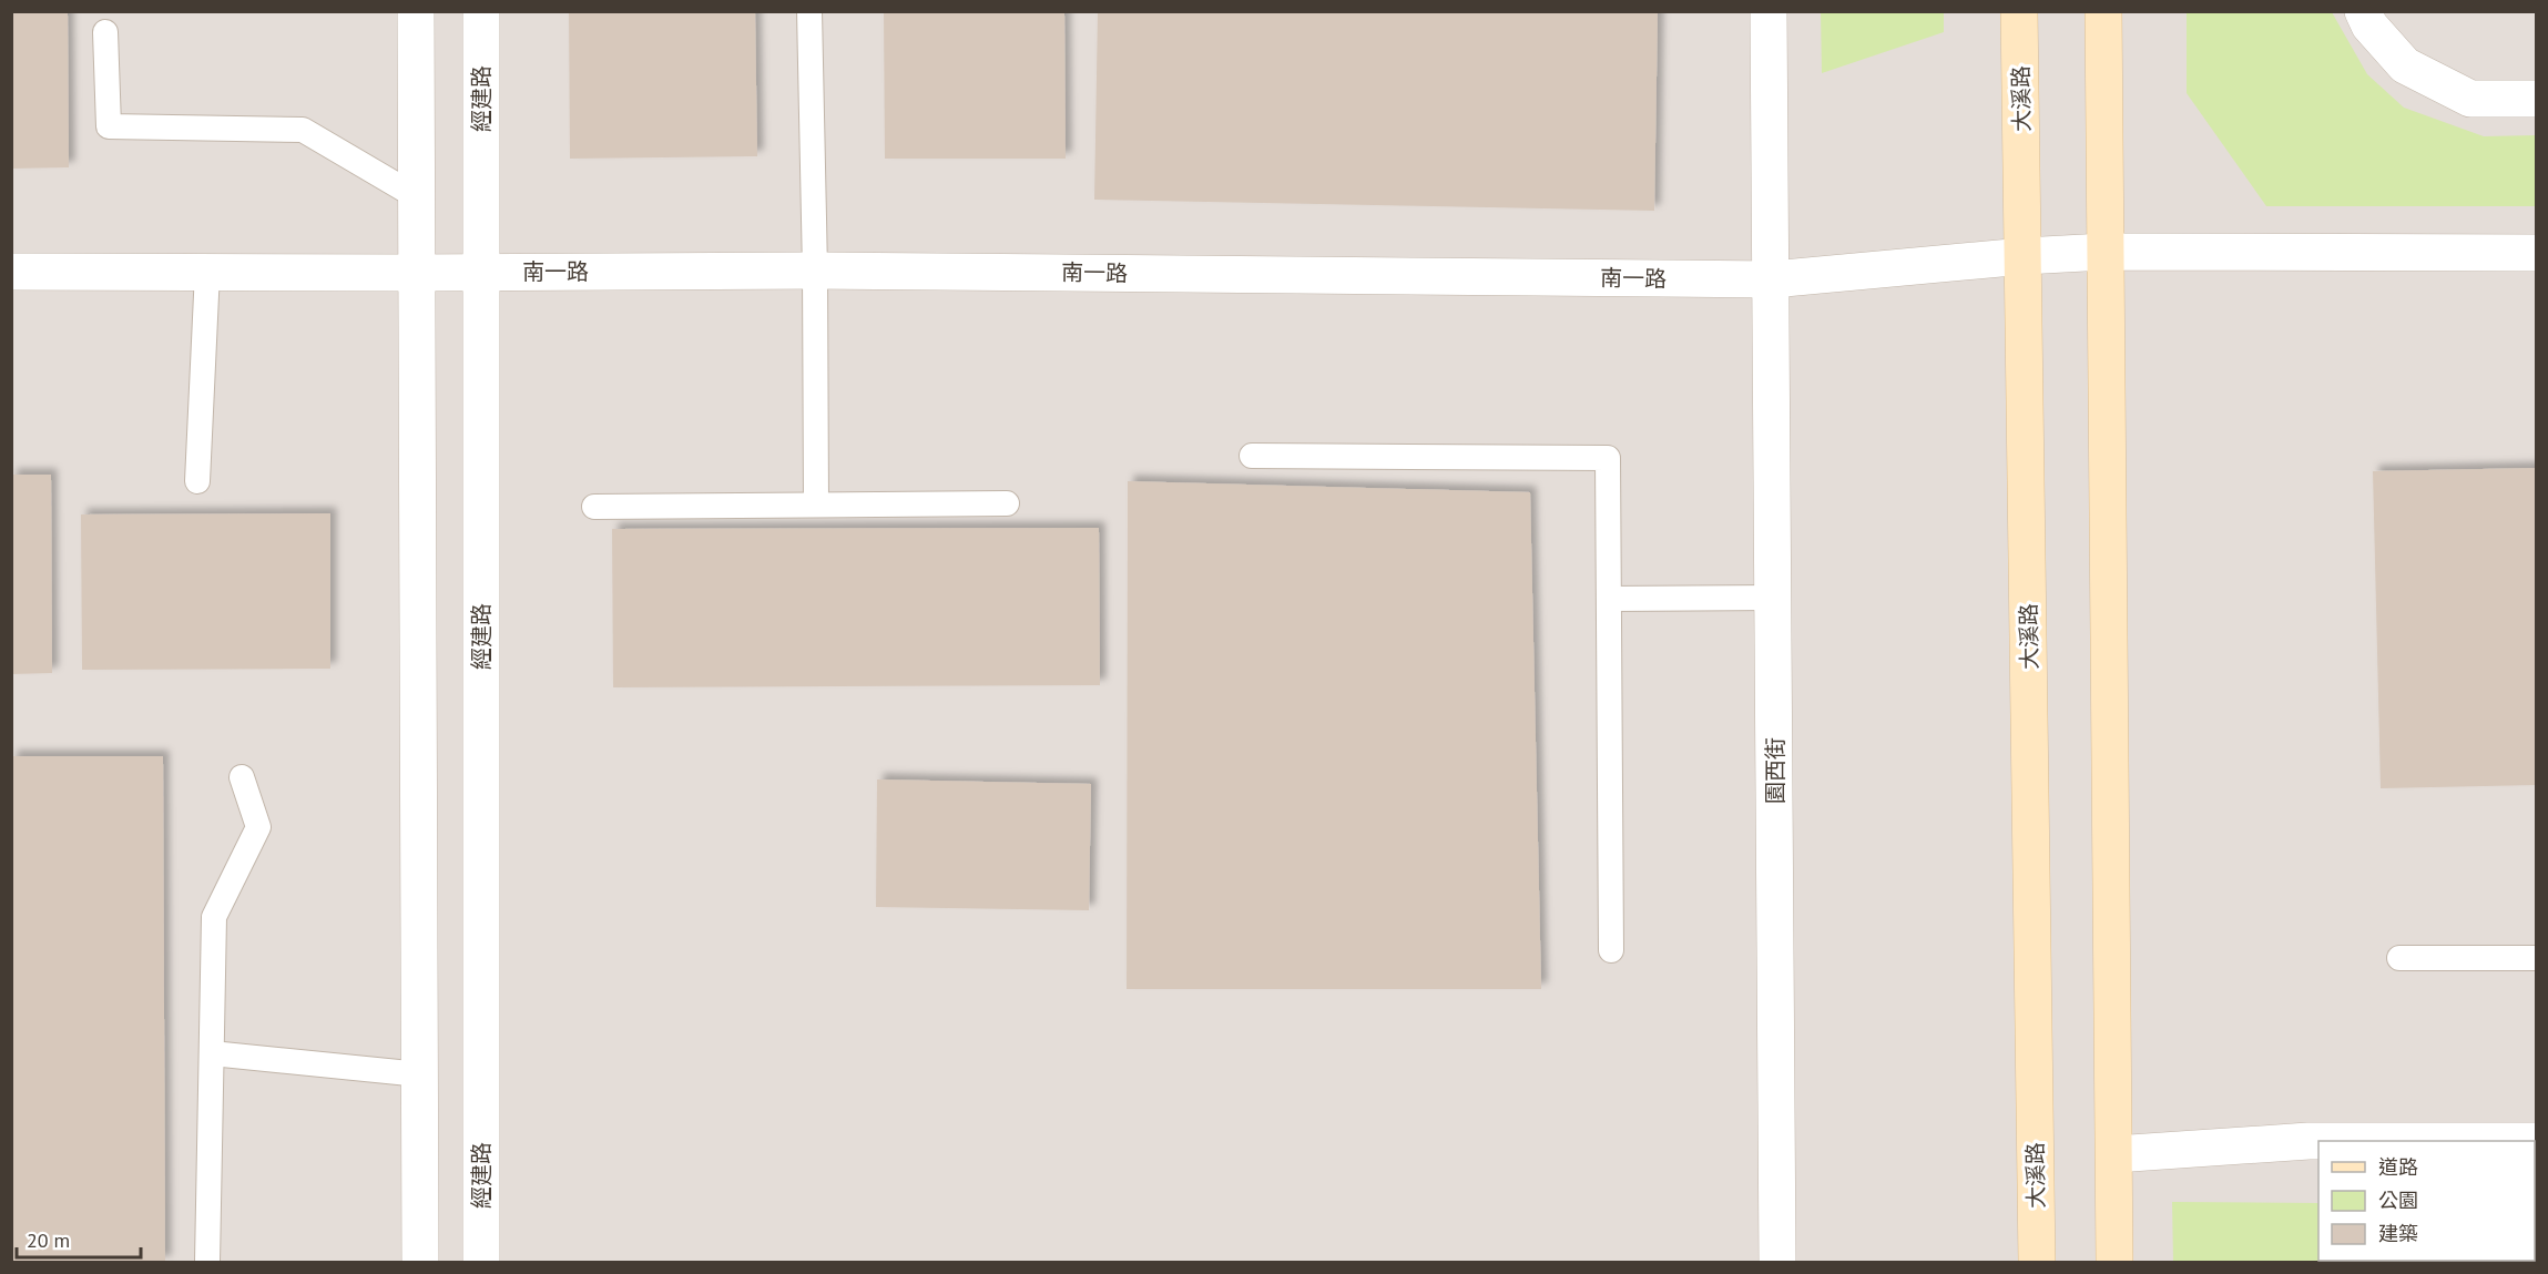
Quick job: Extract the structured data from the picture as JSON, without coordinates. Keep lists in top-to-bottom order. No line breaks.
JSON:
{"streets":{"main road":["大溪路"],"street":["經建路","南一路","園西街"]},"crossings":[["經建路","南一路"],["大溪路","南一路"],["南一路","園西街"]],"legend":["道路","公園","建築"],"scale_bar":"20 m"}
